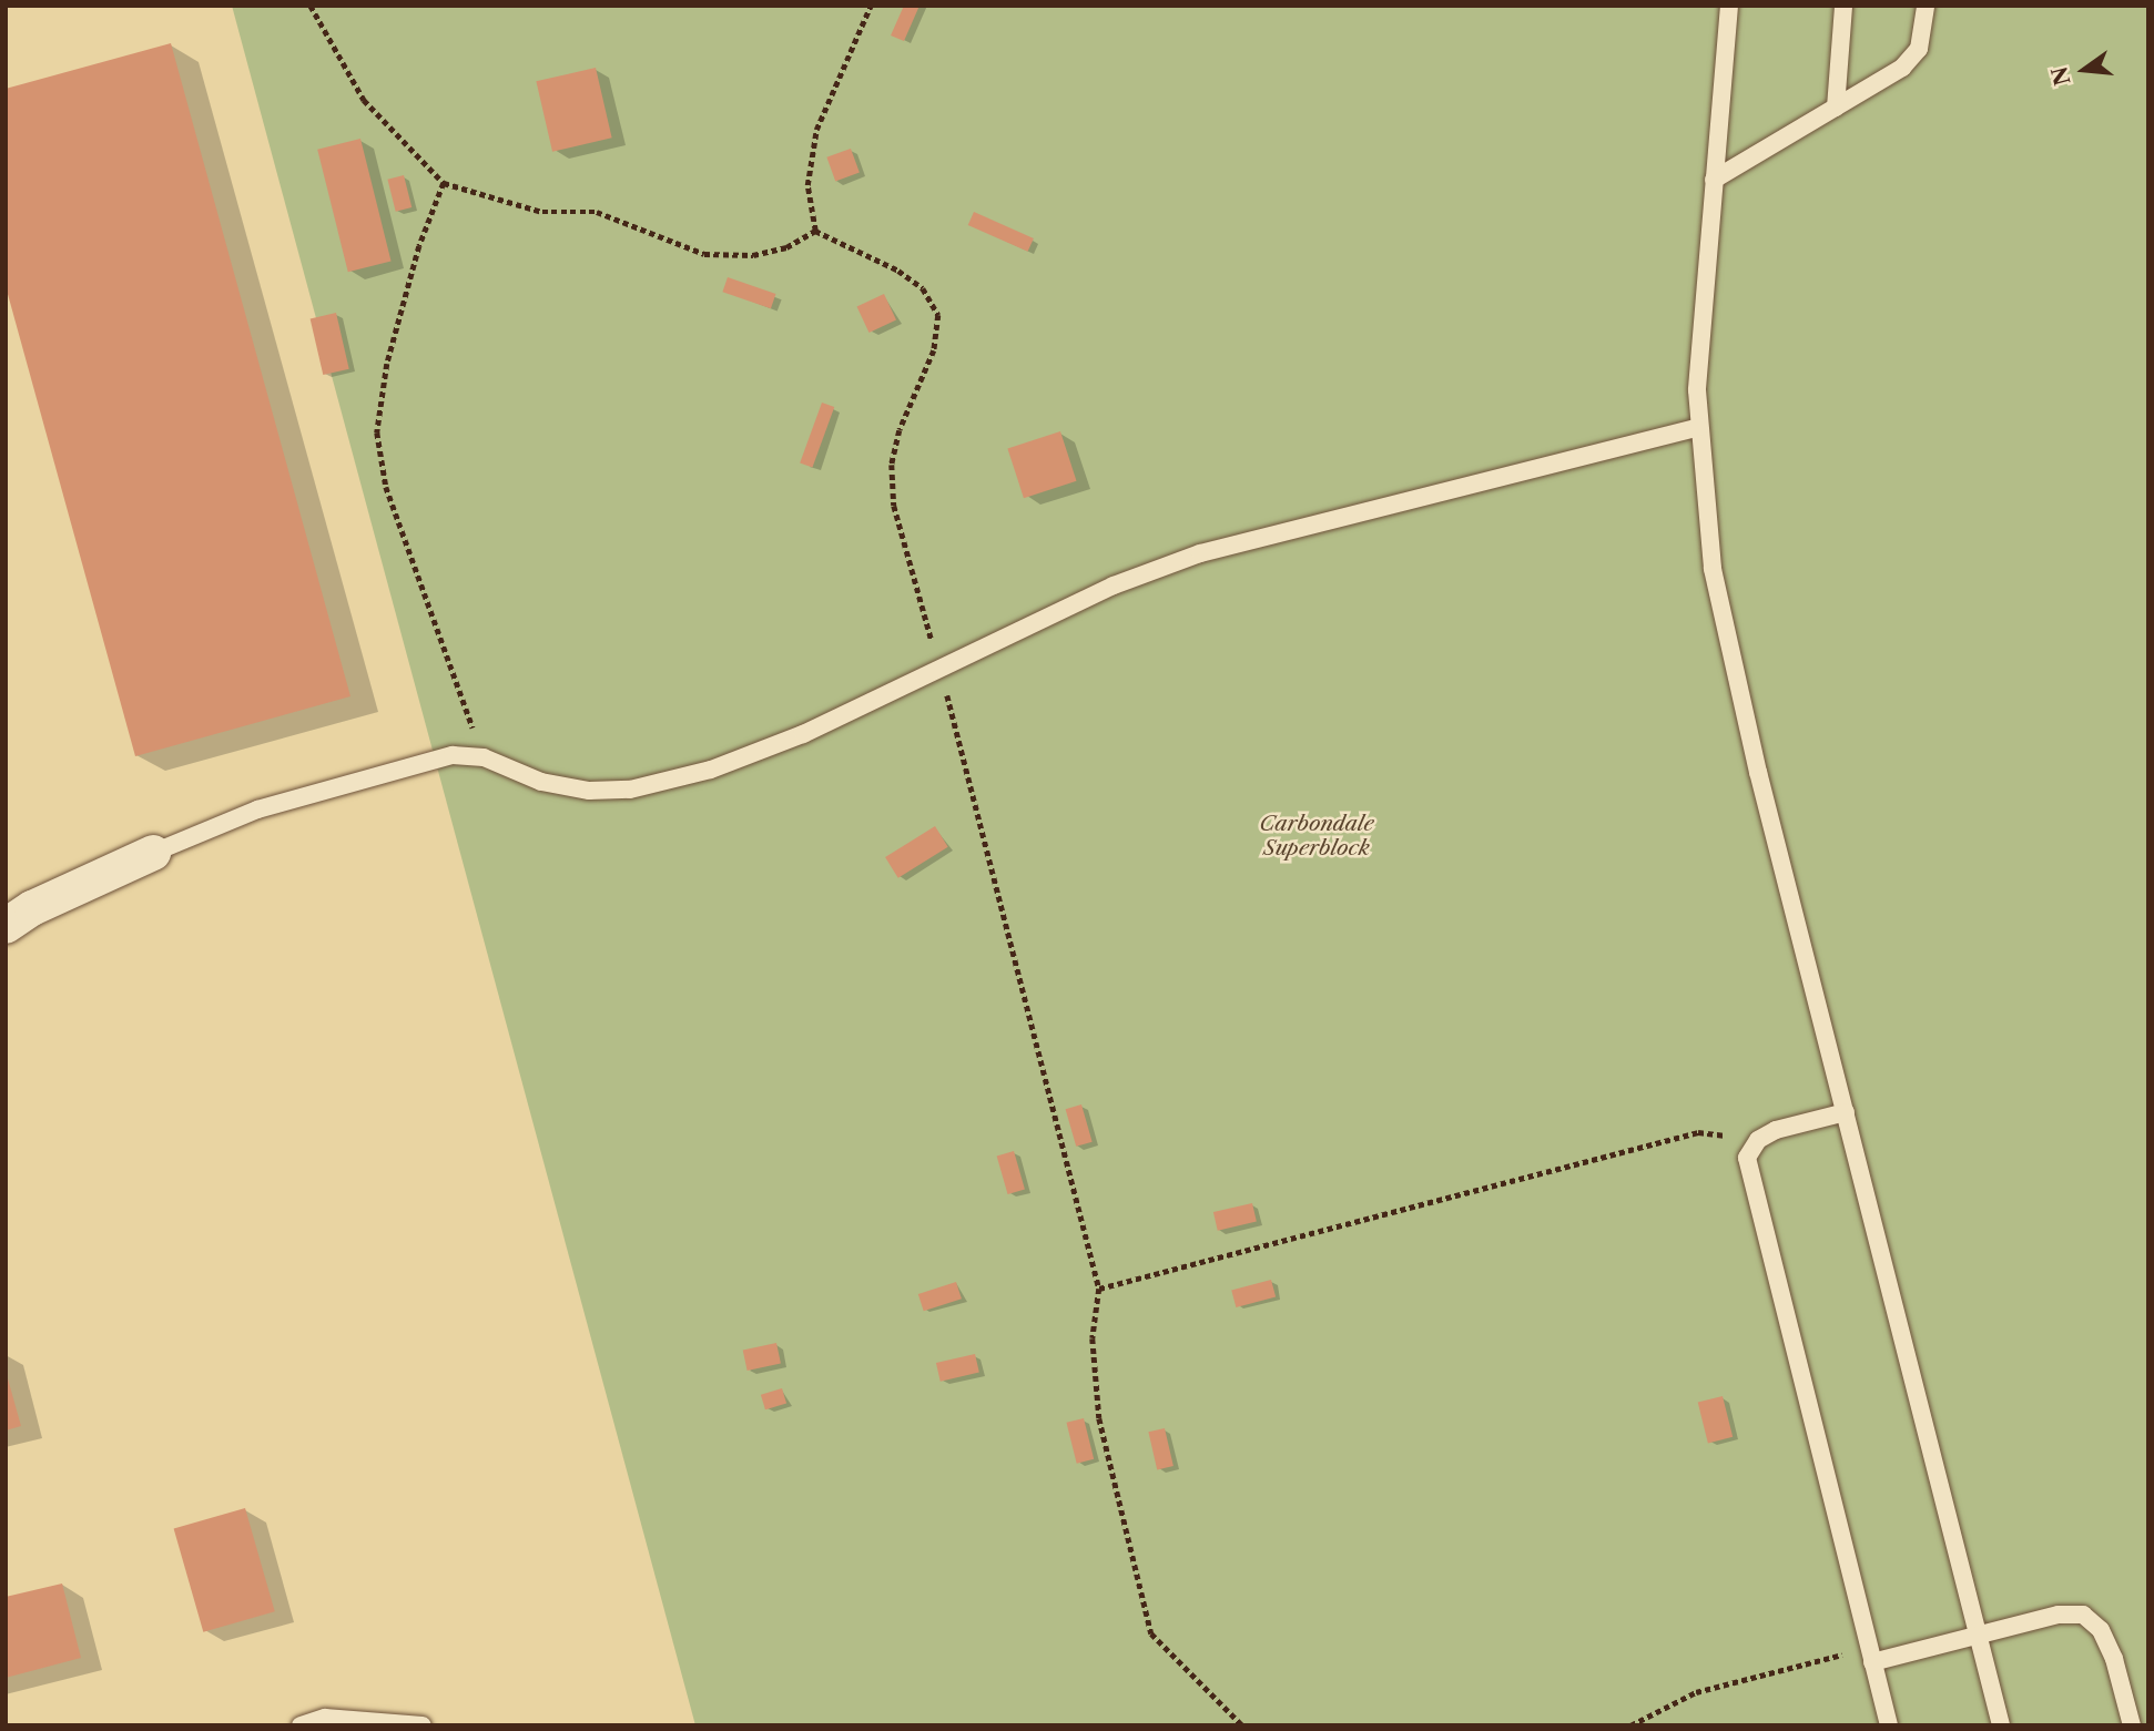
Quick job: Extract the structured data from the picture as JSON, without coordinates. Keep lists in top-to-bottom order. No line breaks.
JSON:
{"parks":["Carbondale Superblock"],"north":"left"}
